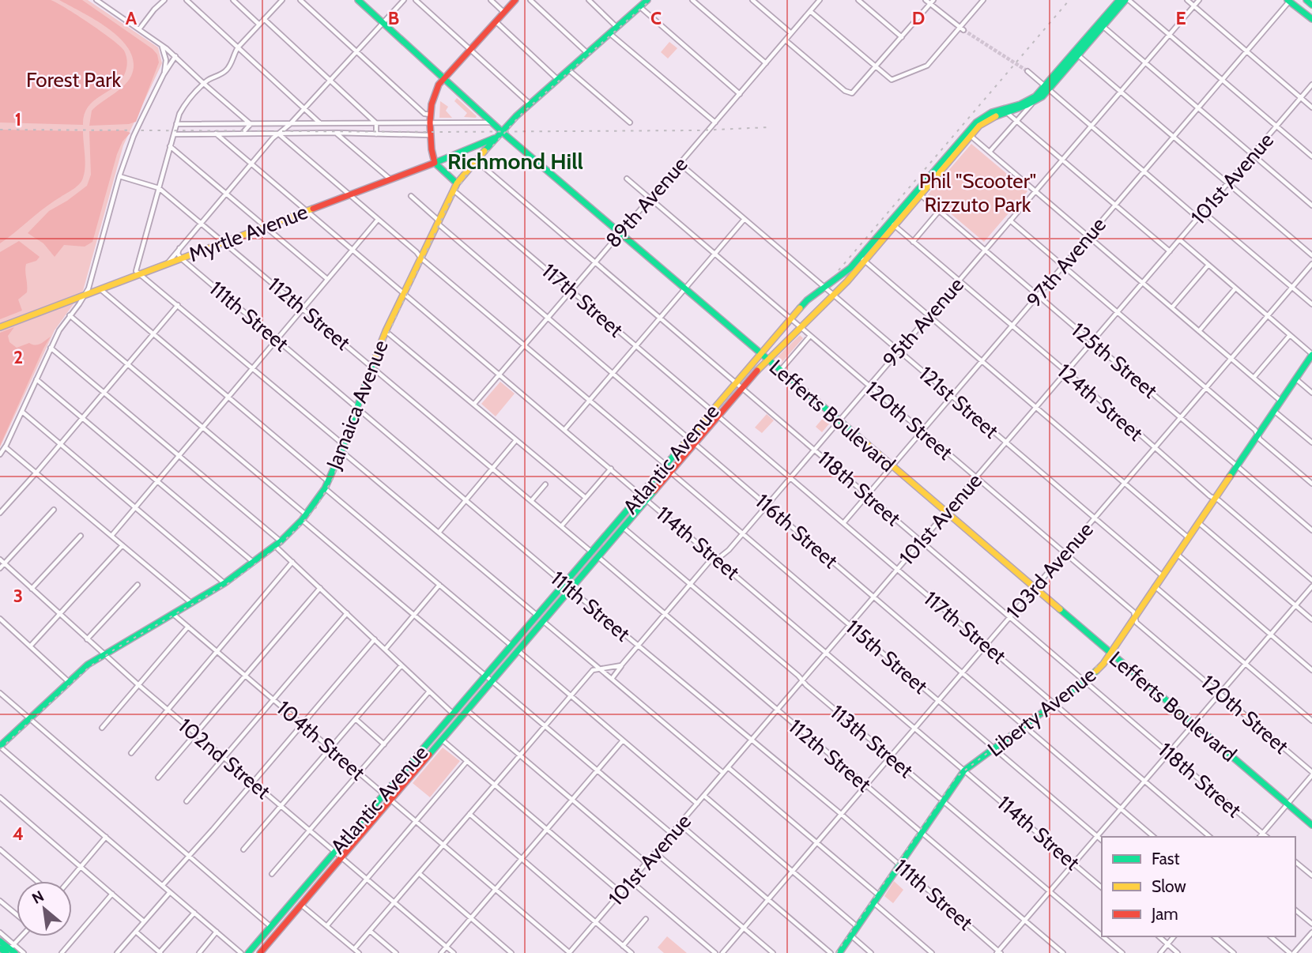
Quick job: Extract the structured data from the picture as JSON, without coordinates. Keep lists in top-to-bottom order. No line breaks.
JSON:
{"streets":{"main road":["Myrtle Avenue","Jamaica Avenue","Lefferts Boulevard","Atlantic Avenue","Liberty Avenue"],"street":["101st Avenue","89th Avenue","97th Avenue","117th Street","112th Street","111th Street","95th Avenue","125th Street","121st Street","124th Street","120th Street","118th Street","116th Street","114th Street","103rd Avenue","115th Street","104th Street","113th Street","102nd Street"]},"crossings":[["101st Avenue","117th Street"],["101st Avenue","112th Street"],["101st Avenue","111th Street"],["101st Avenue","125th Street"],["101st Avenue","121st Street"],["101st Avenue","124th Street"],["101st Avenue","Lefferts Boulevard"],["101st Avenue","120th Street"],["101st Avenue","118th Street"],["101st Avenue","116th Street"],["101st Avenue","114th Street"],["101st Avenue","115th Street"],["101st Avenue","104th Street"],["101st Avenue","113th Street"],["89th Avenue","117th Street"],["89th Avenue","121st Street"],["89th Avenue","Lefferts Boulevard"],["89th Avenue","120th Street"],["89th Avenue","118th Street"],["89th Avenue","116th Street"],["89th Avenue","114th Street"],["Myrtle Avenue","112th Street"],["Myrtle Avenue","111th Street"],["Myrtle Avenue","Jamaica Avenue"],["Myrtle Avenue","114th Street"],["97th Avenue","117th Street"],["97th Avenue","125th Street"],["97th Avenue","121st Street"],["97th Avenue","124th Street"],["97th Avenue","Lefferts Boulevard"],["97th Avenue","120th Street"],["97th Avenue","118th Street"],["117th Street","95th Avenue"],["117th Street","Jamaica Avenue"],["117th Street","Atlantic Avenue"],["117th Street","103rd Avenue"],["117th Street","Liberty Avenue"],["112th Street","95th Avenue"],["112th Street","Jamaica Avenue"],["112th Street","Atlantic Avenue"],["112th Street","103rd Avenue"],["112th Street","Liberty Avenue"],["111th Street","95th Avenue"],["111th Street","Jamaica Avenue"],["111th Street","Atlantic Avenue"],["111th Street","103rd Avenue"],["111th Street","Liberty Avenue"],["95th Avenue","125th Street"],["95th Avenue","121st Street"],["95th Avenue","124th Street"],["95th Avenue","Lefferts Boulevard"],["95th Avenue","120th Street"],["95th Avenue","118th Street"],["95th Avenue","116th Street"],["95th Avenue","114th Street"],["95th Avenue","115th Street"],["95th Avenue","113th Street"],["125th Street","Atlantic Avenue"],["125th Street","103rd Avenue"],["125th Street","Liberty Avenue"],["121st Street","Atlantic Avenue"],["121st Street","103rd Avenue"],["121st Street","Liberty Avenue"],["124th Street","Atlantic Avenue"],["124th Street","103rd Avenue"],["124th Street","Liberty Avenue"],["Jamaica Avenue","Lefferts Boulevard"],["Jamaica Avenue","118th Street"],["Jamaica Avenue","116th Street"],["Jamaica Avenue","114th Street"],["Jamaica Avenue","104th Street"],["Jamaica Avenue","102nd Street"],["Lefferts Boulevard","Atlantic Avenue"],["Lefferts Boulevard","103rd Avenue"],["Lefferts Boulevard","Liberty Avenue"],["120th Street","Atlantic Avenue"],["120th Street","103rd Avenue"],["120th Street","Liberty Avenue"],["Atlantic Avenue","118th Street"],["Atlantic Avenue","116th Street"],["Atlantic Avenue","114th Street"],["Atlantic Avenue","115th Street"],["Atlantic Avenue","104th Street"],["Atlantic Avenue","113th Street"],["Atlantic Avenue","102nd Street"],["118th Street","103rd Avenue"],["118th Street","Liberty Avenue"],["116th Street","103rd Avenue"],["116th Street","Liberty Avenue"],["114th Street","103rd Avenue"],["114th Street","Liberty Avenue"],["103rd Avenue","115th Street"],["103rd Avenue","113th Street"],["115th Street","Liberty Avenue"],["Liberty Avenue","113th Street"]],"districts":["Richmond Hill"],"parks":["Forest Park","Phil \"Scooter\" Rizzuto Park"],"legend":["Fast","Slow","Jam"],"north":"top left","grid":{"columns":["A","B","C","D","E"],"rows":["1","2","3","4"]}}
